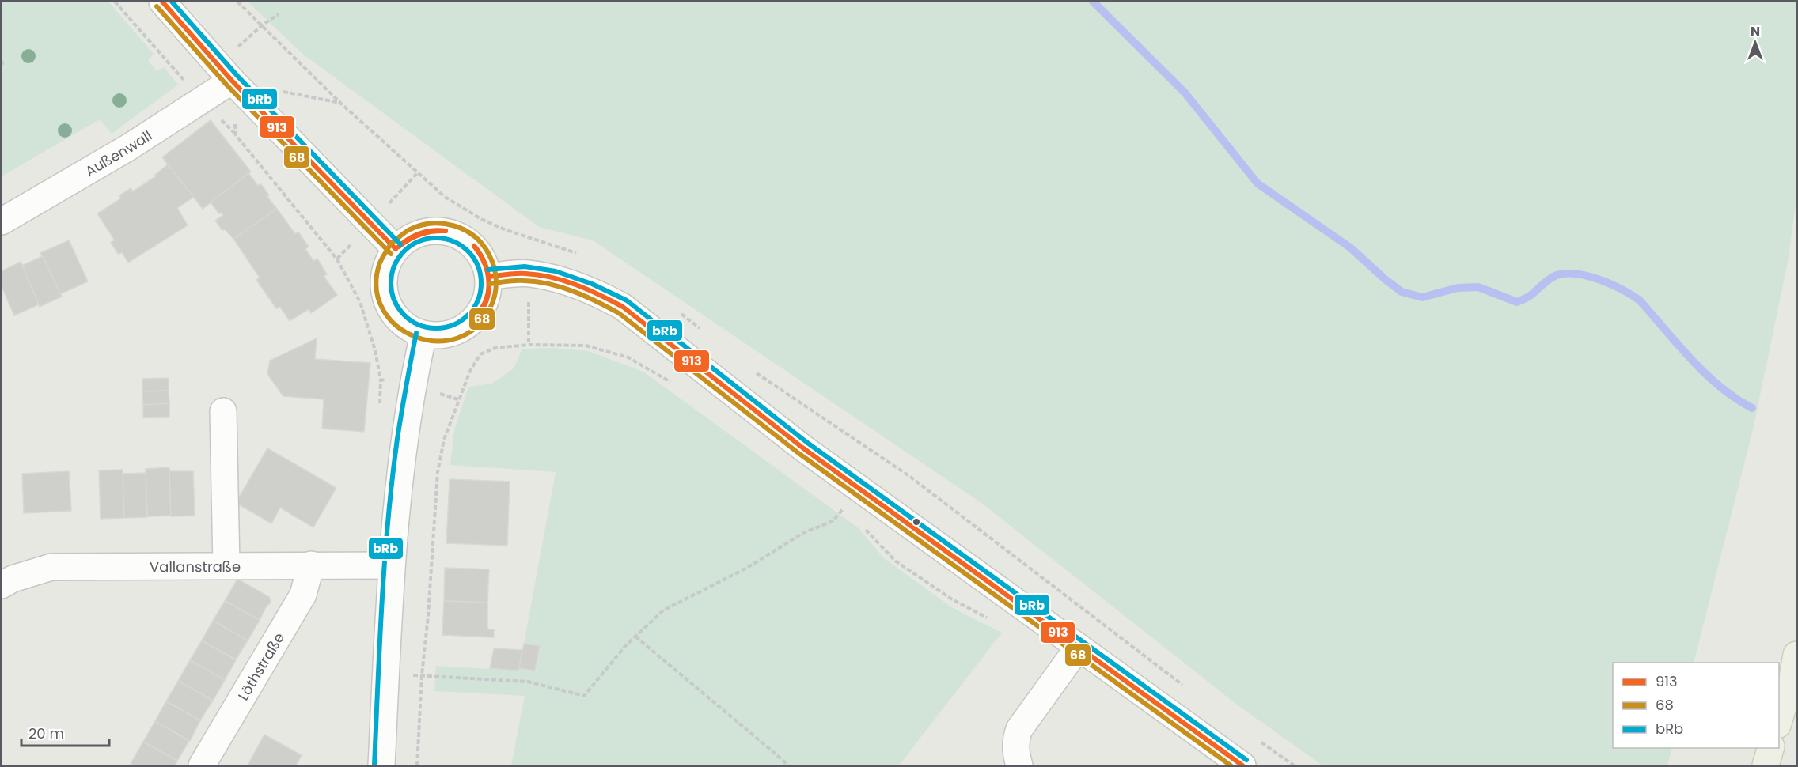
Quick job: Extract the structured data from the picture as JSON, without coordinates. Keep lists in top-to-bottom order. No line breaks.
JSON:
{"streets":{"street":["Außenwall","Vallanstraße","Löthstraße"]},"crossings":[["Vallanstraße","Löthstraße"]],"lines":["transit line 913","transit line bRb","transit line 68"],"legend":["913","68","bRb"],"scale_bar":"20 m","north":"top"}
